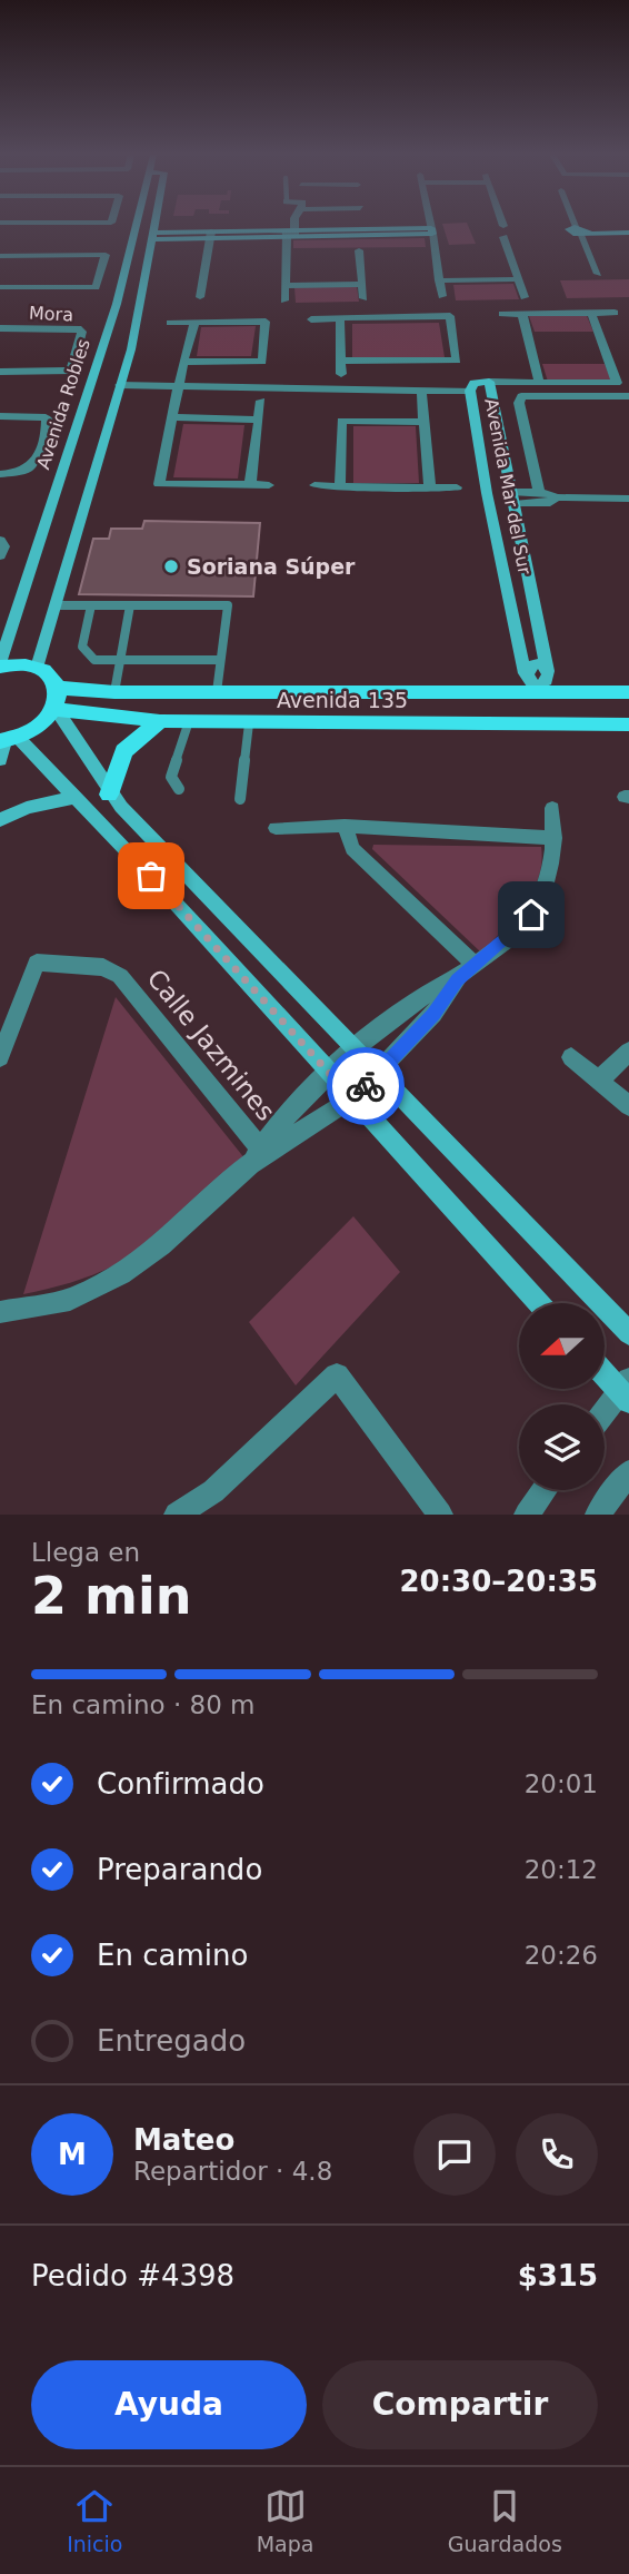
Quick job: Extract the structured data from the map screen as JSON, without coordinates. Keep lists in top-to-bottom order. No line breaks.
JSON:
{"streets":{"main road":["Avenida 135"],"street":["Mora","Avenida Robles","Avenida Mar del Sur","Calle Jazmines"]},"crossings":[["Avenida Mar del Sur","Avenida 135"]],"places":["Soriana Súper"],"north":"left","page":{"heading":["2 min","Llega en","20:30–20:35"],"panel":["Mateo","Repartidor · 4.8","Pedido #4398","$315"],"bar":"En camino · 80 m","list":[["Confirmado","20:01"],["Preparando","20:12"],["En camino","20:26"],"Entregado"],"round":"M","buttons":["Ayuda","Compartir"],"tabs":["Inicio","Mapa","Guardados"]}}
